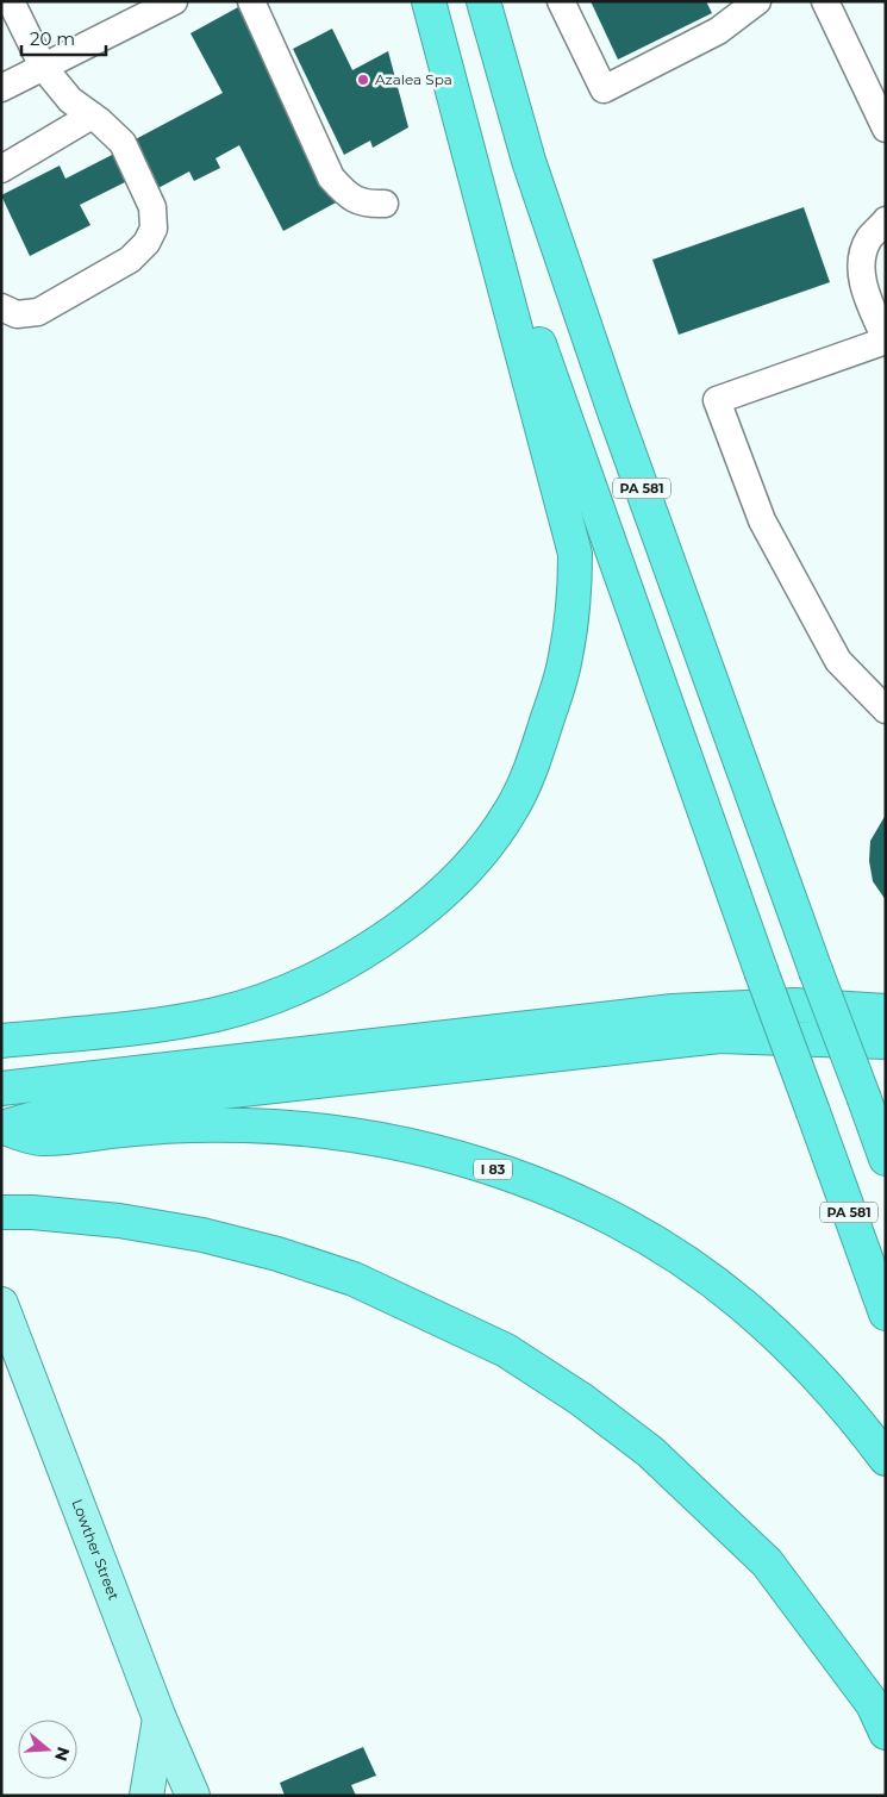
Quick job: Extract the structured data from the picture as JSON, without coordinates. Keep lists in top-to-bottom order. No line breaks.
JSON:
{"streets":{"highway":["PA 581","I 83"],"main road":["Lowther Street"]},"places":["Azalea Spa"],"scale_bar":"20 m","north":"right"}
